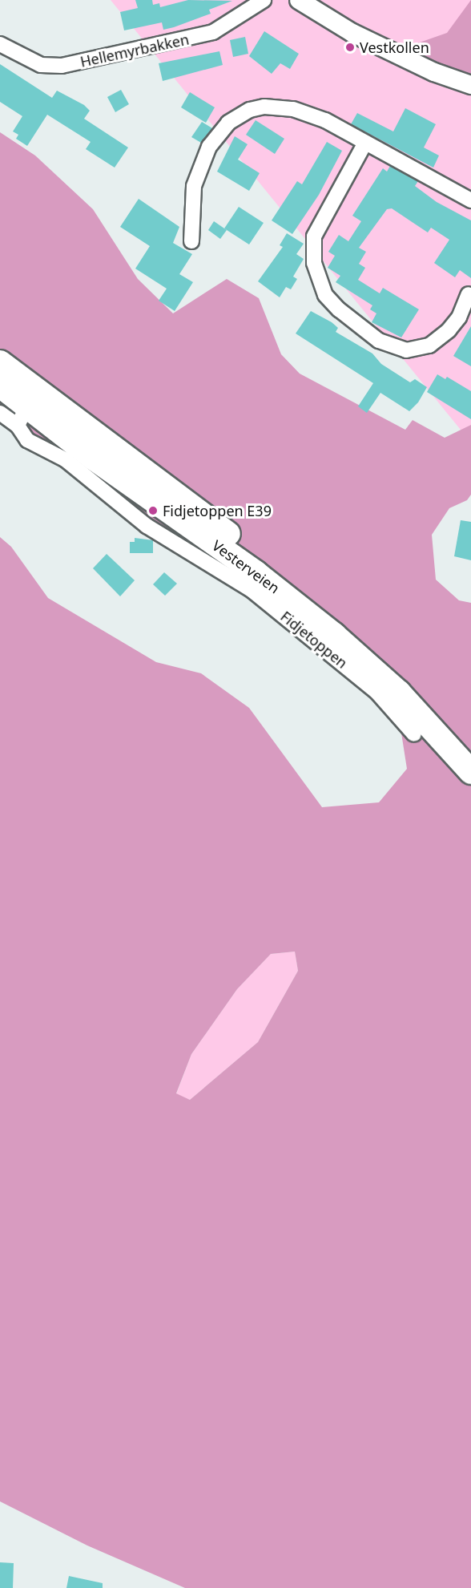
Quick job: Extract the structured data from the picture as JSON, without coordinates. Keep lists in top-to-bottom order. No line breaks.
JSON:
{"streets":{"highway":["Vesterveien"],"street":["Hellemyrbakken","Fidjetoppen"]},"crossings":[["Vesterveien","Fidjetoppen"]],"places":["Vestkollen","Fidjetoppen E39"]}
